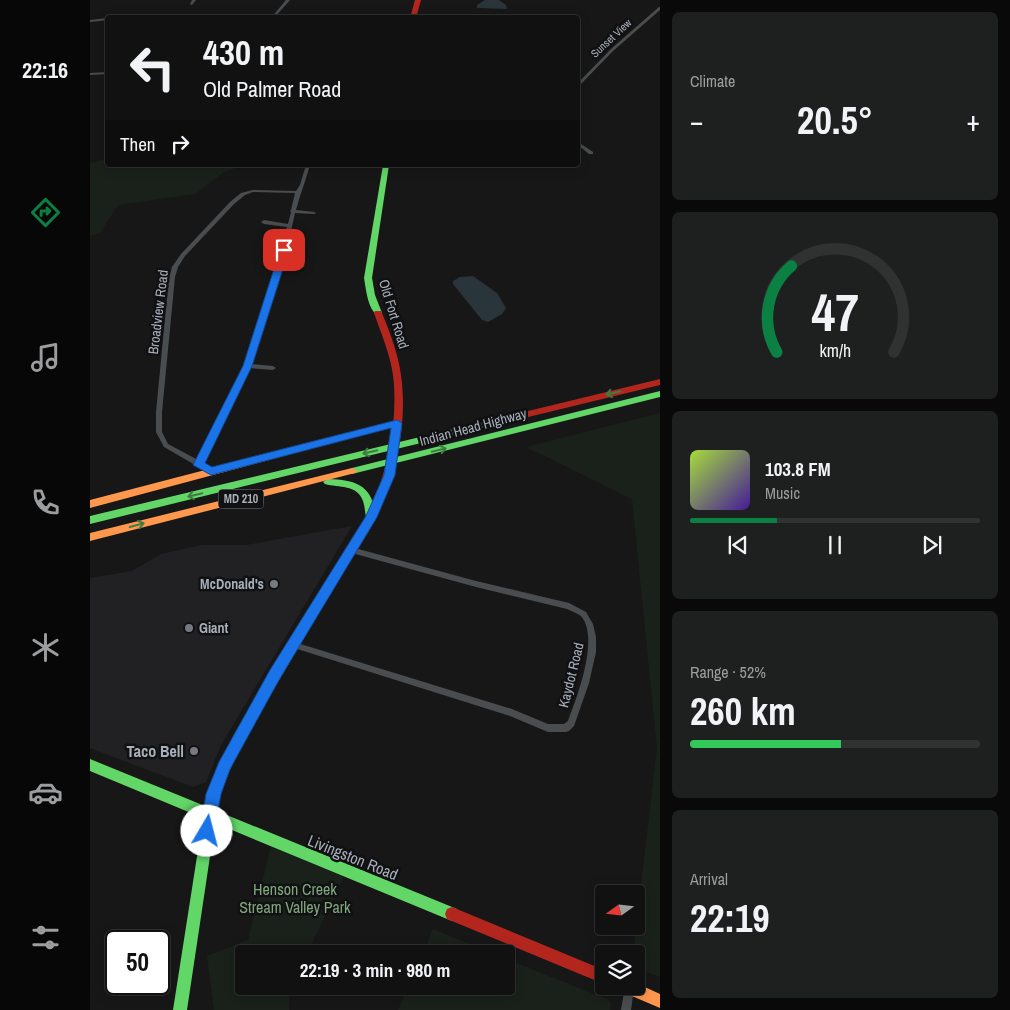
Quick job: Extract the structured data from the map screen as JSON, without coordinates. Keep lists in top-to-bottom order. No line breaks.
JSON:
{"streets":{"main road":["Old Fort Road","Indian Head Highway","MD 210","Livingston Road"],"street":["Sunset View","Broadview Road","Kaydot Road"]},"crossings":[["Old Fort Road","Indian Head Highway"],["Old Fort Road","Kaydot Road"],["Old Fort Road","Livingston Road"]],"parks":["Henson Creek Stream Valley Park"],"places":["McDonald's","Giant","Taco Bell"],"north":"left","page":{"tabs":"22:16","tile":["Climate",["Range · 52%","260 km"],["Arrival","22:19"]],"turn":["430 m","Old Palmer Road"],"heat":["−","20.5°","+"],"then":"Then","song":["103.8 FM","Music"],"limit":"50","trip":"22:19 · 3 min · 980 m","gauge":["47","km/h"]}}
